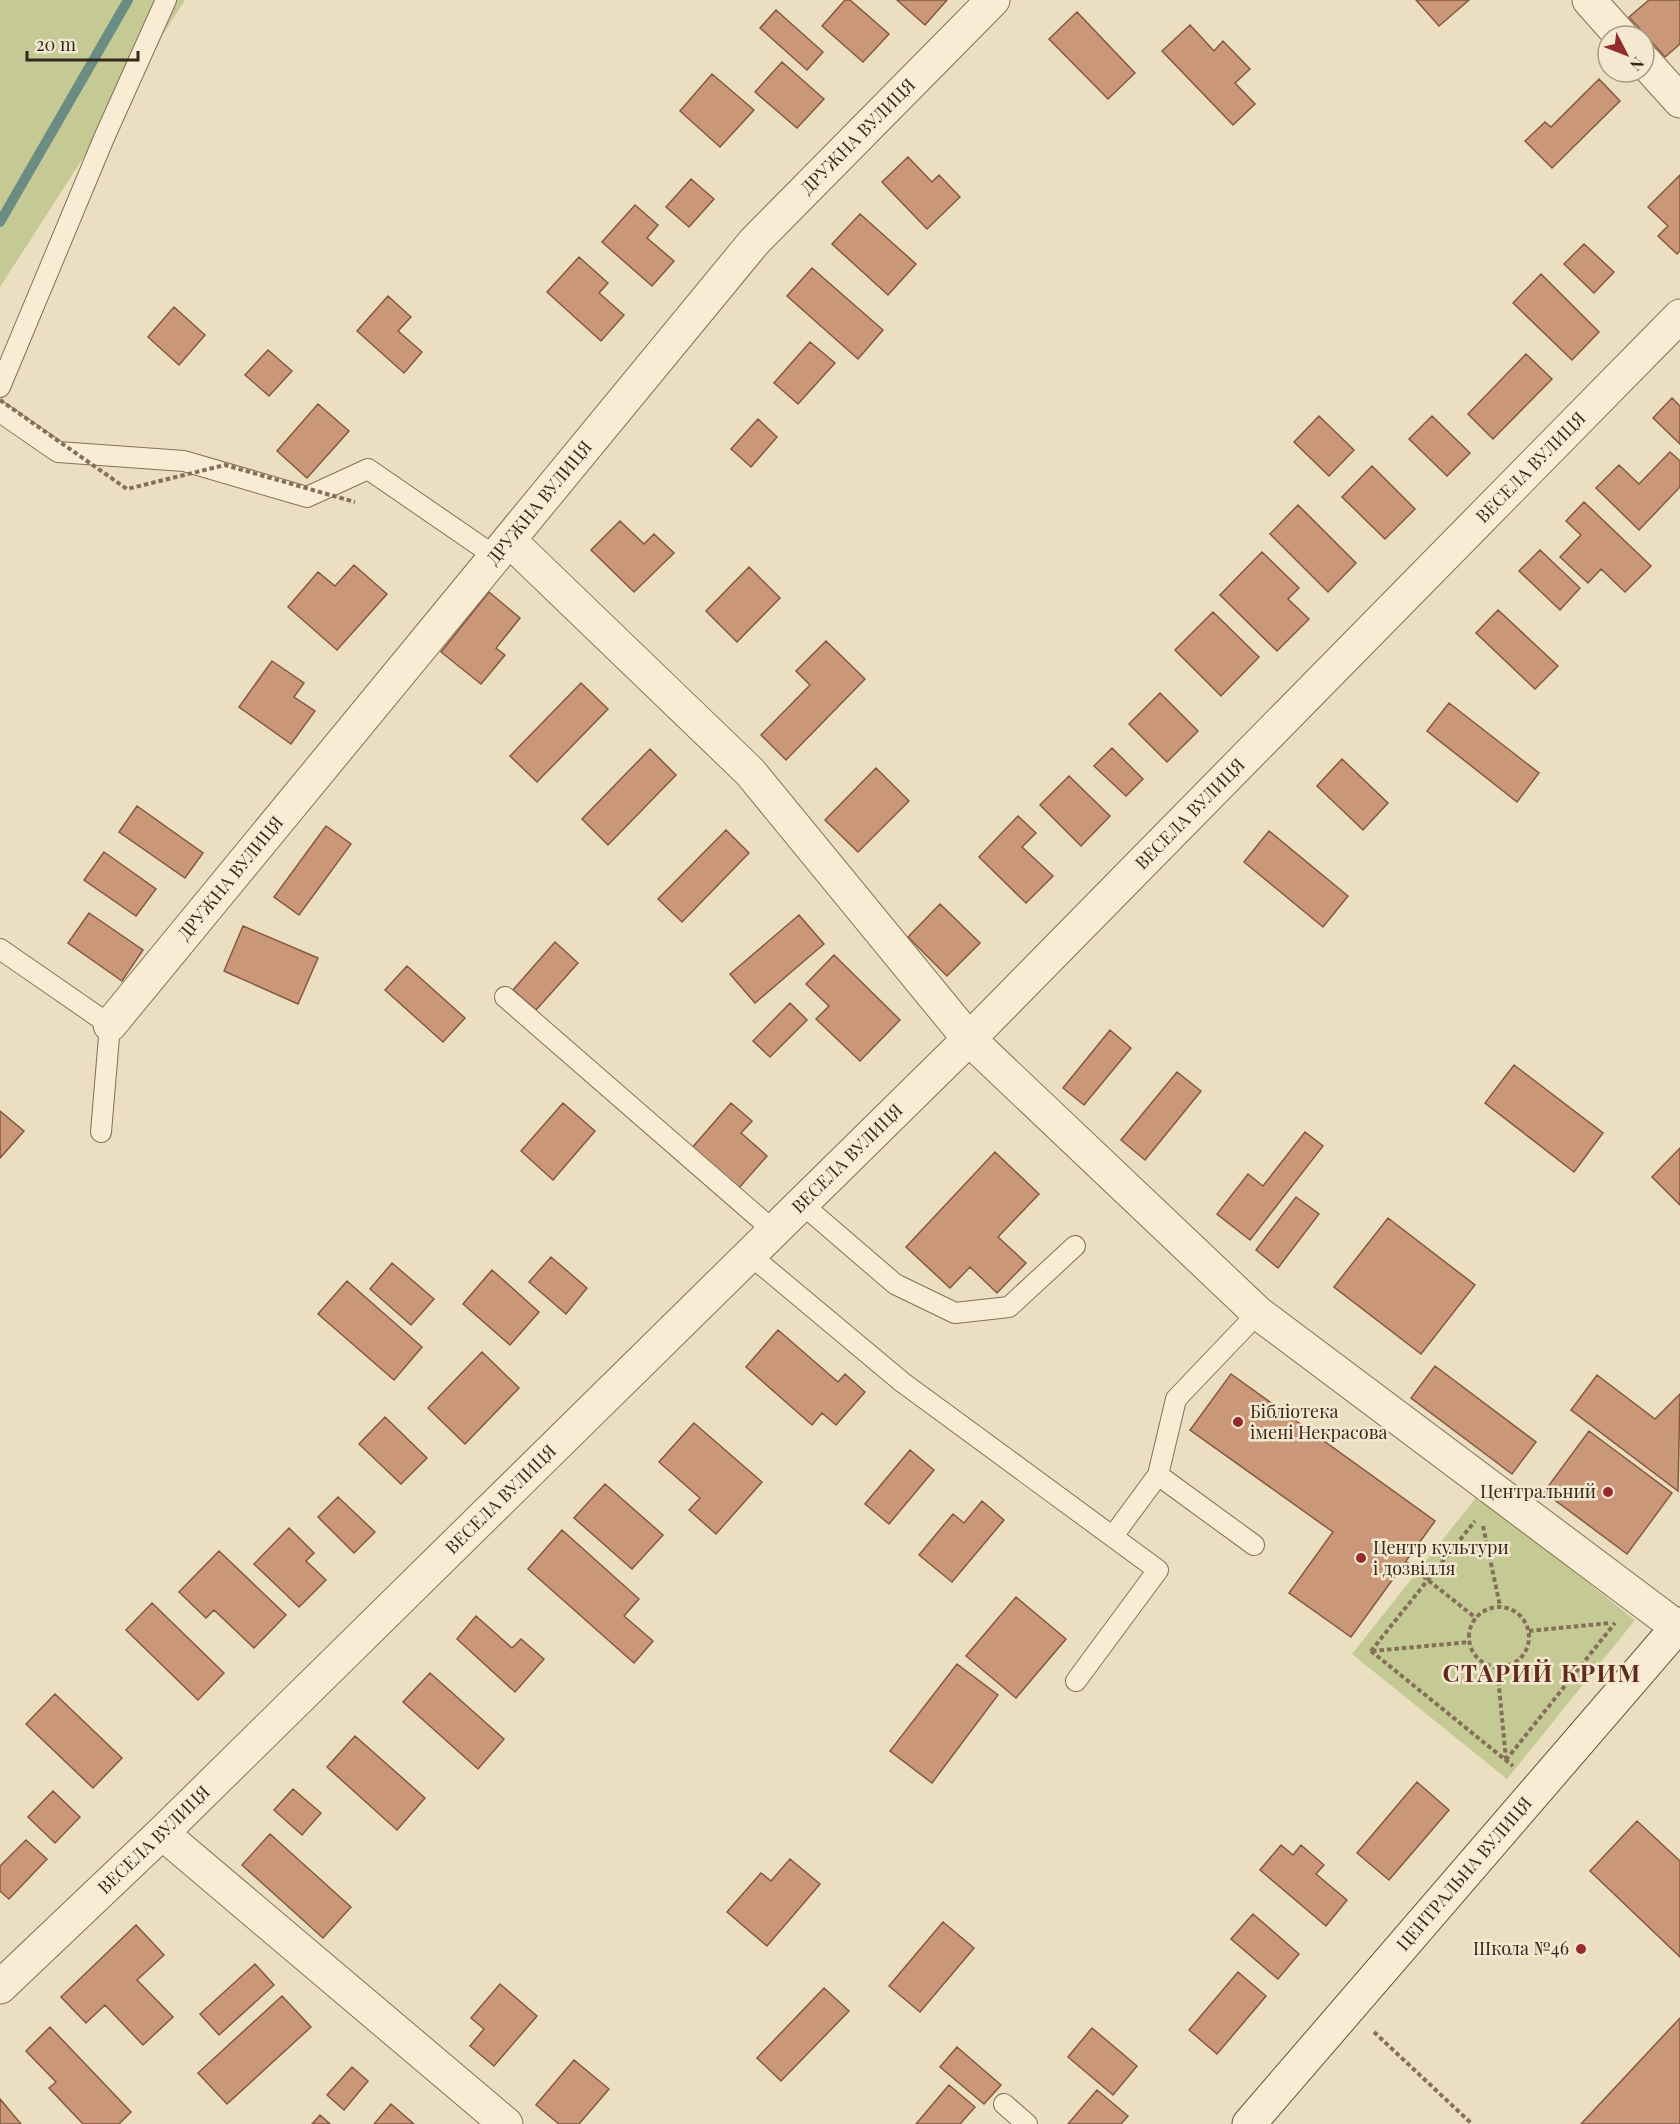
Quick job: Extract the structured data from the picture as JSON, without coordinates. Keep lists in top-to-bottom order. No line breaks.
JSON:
{"streets":{"street":["ДРУЖНА ВУЛИЦЯ","ВЕСЕЛА ВУЛИЦЯ","ЦЕНТРАЛЬНА ВУЛИЦЯ"]},"districts":["СТАРИЙ КРИМ"],"places":["Бібліотека імені Некрасова","Центральний","Центр культури і дозвілля","Школа №46"],"scale_bar":"20 m","north":"bottom right"}
